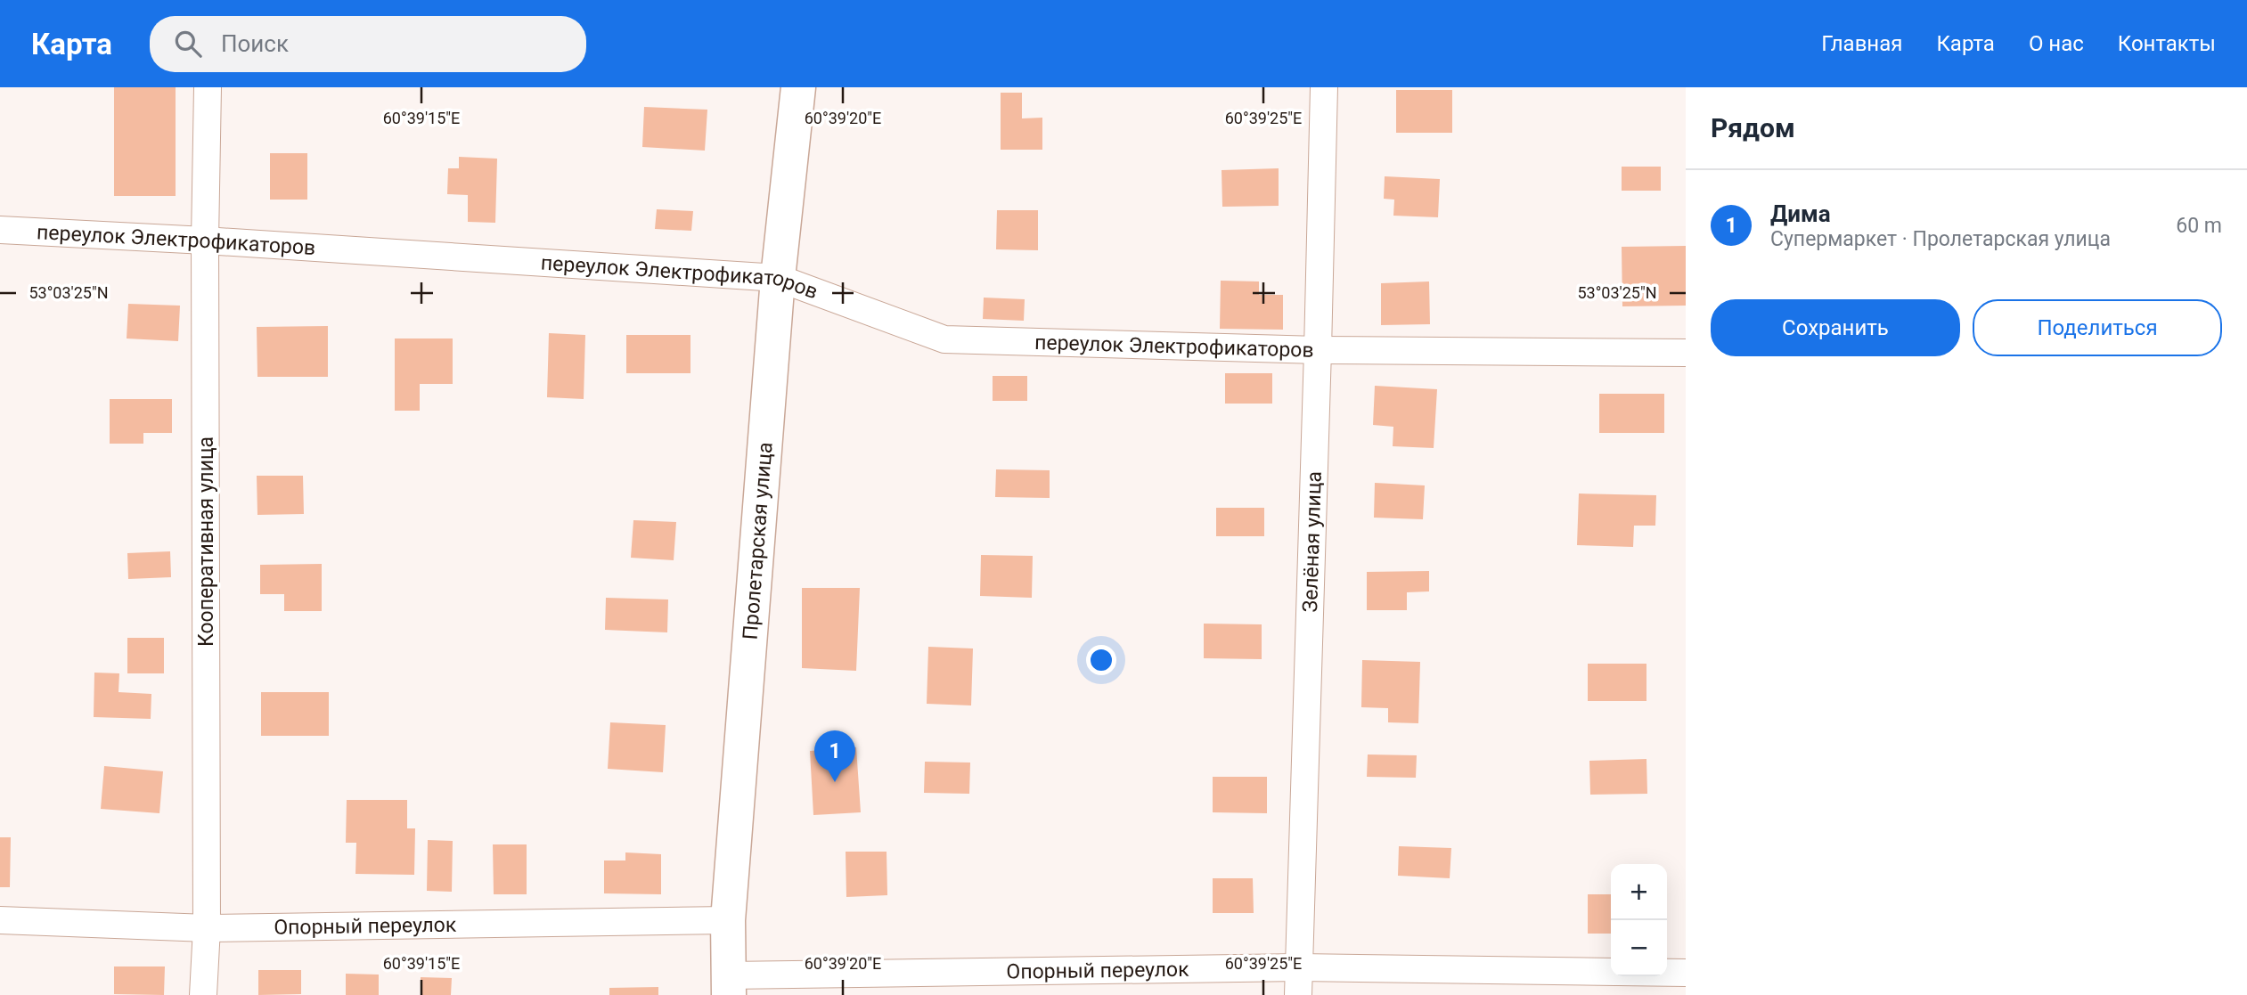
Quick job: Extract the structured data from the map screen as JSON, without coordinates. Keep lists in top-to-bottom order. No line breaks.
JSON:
{"streets":{"street":["переулок Электрофикаторов","Пролетарская улица","Кооперативная улица","Зелёная улица","Опорный переулок"]},"crossings":[["переулок Электрофикаторов","Пролетарская улица"],["переулок Электрофикаторов","Кооперативная улица"],["переулок Электрофикаторов","Зелёная улица"],["Пролетарская улица","Опорный переулок"],["Кооперативная улица","Опорный переулок"],["Зелёная улица","Опорный переулок"]],"page":{"header":"Карта","search":"Поиск","nav":["Главная","Карта","О нас","Контакты"],"heading":"Рядом","list":[{"mark":"1","name":"Дима","note":"Супермаркет · Пролетарская улица","value":"60 m"}],"buttons":["Сохранить","Поделиться"],"pins":"1","map_buttons":["+","−"]},"coordinates":["60°39'15\"E","60°39'20\"E","60°39'25\"E","53°03'25\"N"]}
